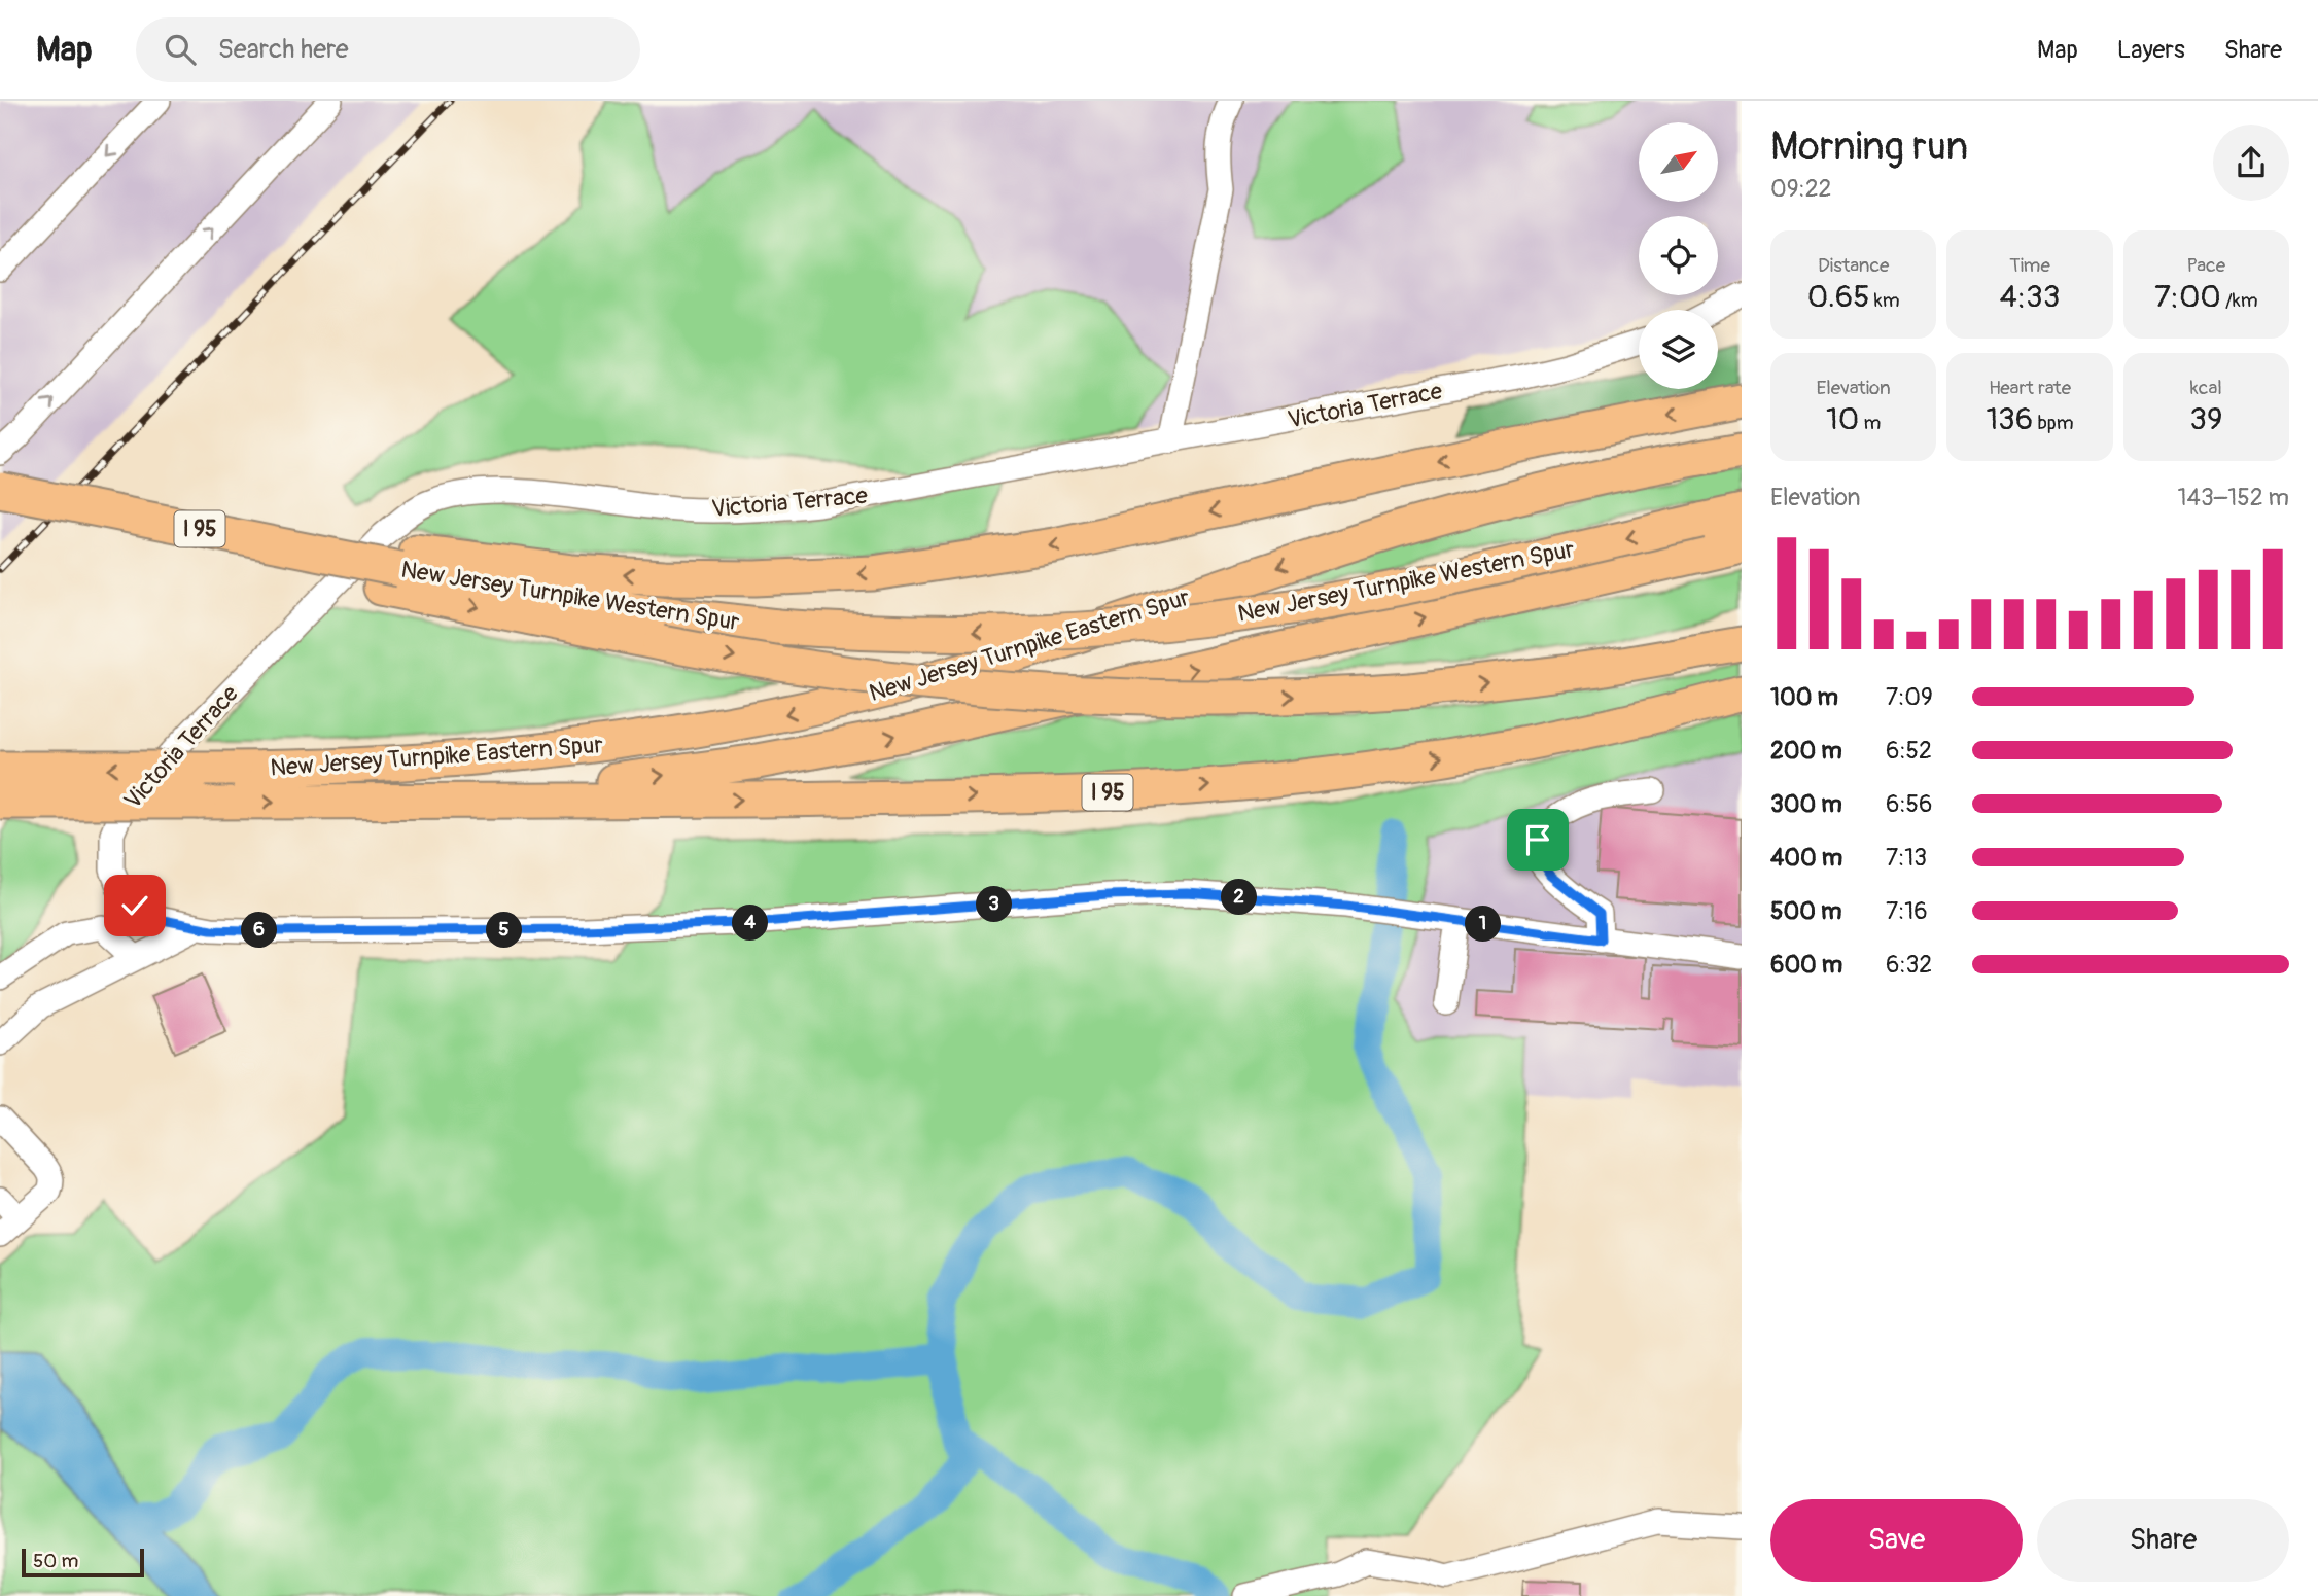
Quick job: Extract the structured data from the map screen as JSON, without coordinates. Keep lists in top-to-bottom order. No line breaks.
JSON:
{"streets":{"highway":["I 95","New Jersey Turnpike Western Spur","New Jersey Turnpike Eastern Spur"],"street":["Victoria Terrace"]},"crossings":[["I 95","New Jersey Turnpike Western Spur"]],"scale_bar":"50 m","north":"top right","page":{"header":"Map","search":"Search here","nav":["Map","Layers","Share"],"heading":["Morning run","09:22"],"stats":[["Distance","0.65 km"],["Time","4:33"],["Pace","7:00 /km"],["Elevation","10 m"],["Heart rate","136 bpm"],["kcal","39"]],"chart":["Elevation","143–152 m"],"list":[{"name":"100 m","note":"7:09"},{"name":"200 m","note":"6:52"},{"name":"300 m","note":"6:56"},{"name":"400 m","note":"7:13"},{"name":"500 m","note":"7:16"},{"name":"600 m","note":"6:32"}],"pins":["2","3","4","1","5","6"],"buttons":["Save","Share"],"scale":"50 m"}}
